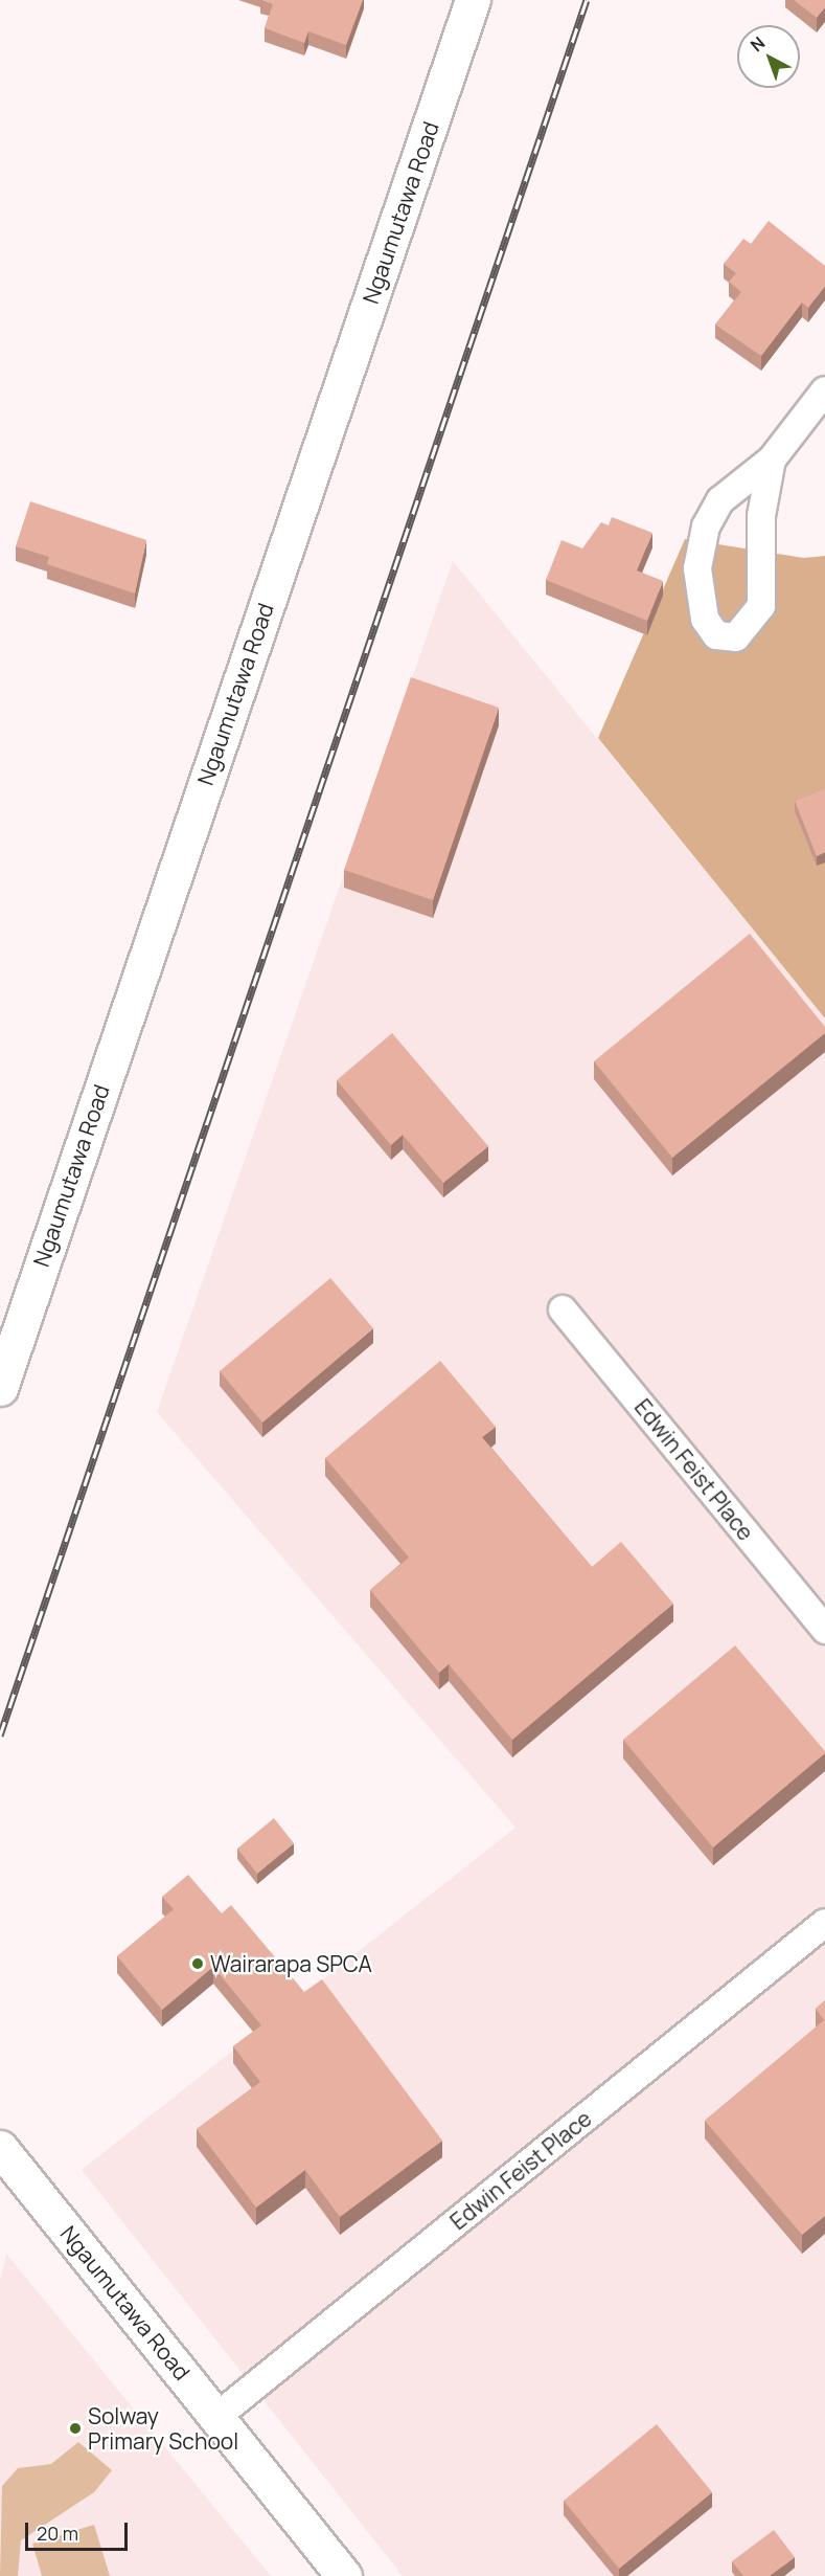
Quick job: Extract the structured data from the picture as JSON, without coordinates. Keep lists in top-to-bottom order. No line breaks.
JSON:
{"streets":{"main road":["Ngaumutawa Road"],"street":["Edwin Feist Place"]},"crossings":[["Ngaumutawa Road","Edwin Feist Place"]],"places":["Wairarapa SPCA","Solway Primary School"],"scale_bar":"20 m","north":"top left"}
